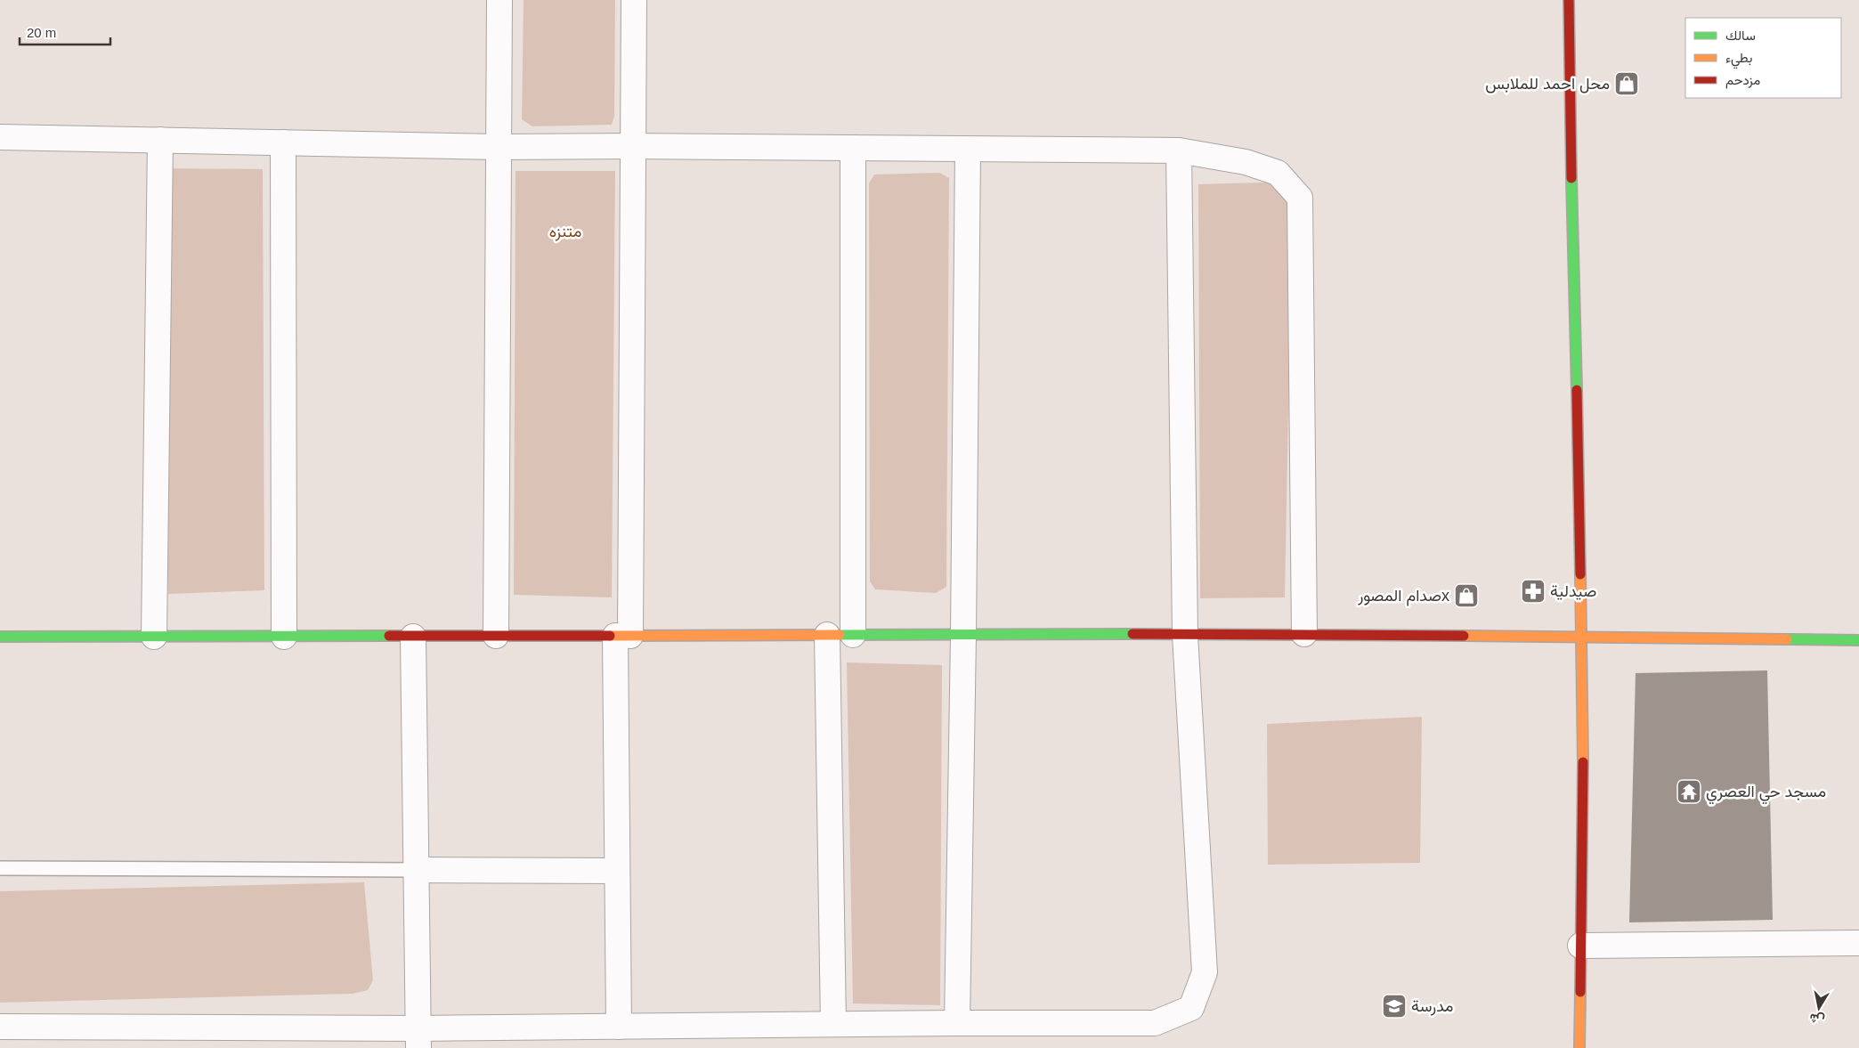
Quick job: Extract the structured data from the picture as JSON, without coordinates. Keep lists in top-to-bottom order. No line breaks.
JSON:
{"parks":["متنزه"],"places":{"shop":["محل احمد للملابس","صدام المصورx"],"pharmacy":["صيدلية"],"temple":["مسجد حي العصري"],"school or university":["مدرسة"]},"legend":["سالك","بطيء","مزدحم"],"scale_bar":"20 m","north":"bottom"}
